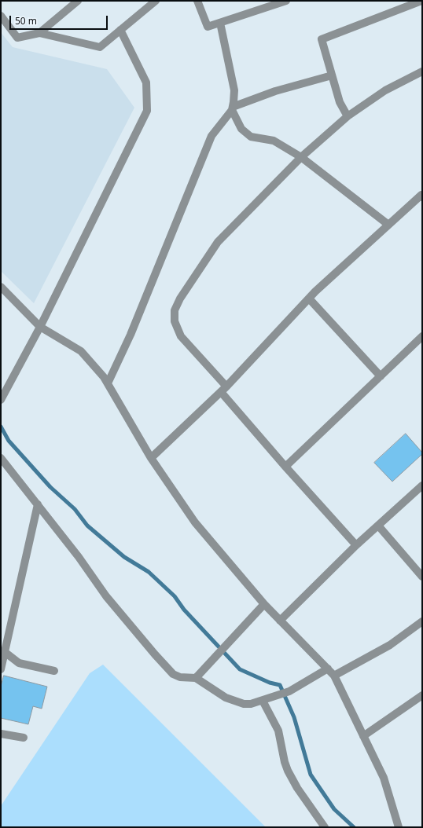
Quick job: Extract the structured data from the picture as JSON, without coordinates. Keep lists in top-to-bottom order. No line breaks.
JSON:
{"scale_bar":"50 m"}
